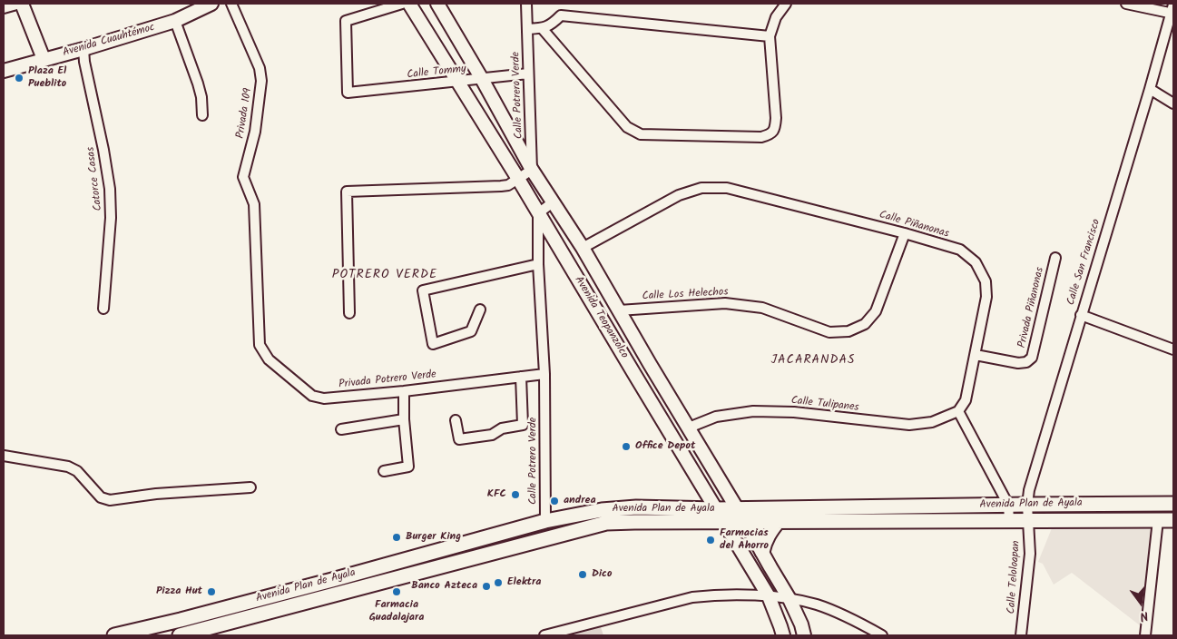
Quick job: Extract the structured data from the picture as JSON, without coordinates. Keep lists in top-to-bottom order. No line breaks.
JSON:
{"streets":{"main road":["Avenida Cuauhtémoc","Avenida Teopanzolco","Avenida Plan de Ayala"],"street":["Calle Tommy","Calle Potrero Verde","Privada 109","Catorce Casas","Calle Piñanonas","Calle San Francisco","Calle Los Helechos","Privada Piñanonas","Privada Potrero Verde","Calle Tulipanes","Calle Teloloapan"]},"crossings":[["Avenida Cuauhtémoc","Catorce Casas"],["Calle Tommy","Calle Potrero Verde"],["Calle Tommy","Avenida Teopanzolco"],["Calle Potrero Verde","Avenida Teopanzolco"],["Calle Potrero Verde","Avenida Plan de Ayala"],["Privada 109","Privada Potrero Verde"],["Calle Piñanonas","Calle Los Helechos"],["Calle Piñanonas","Privada Piñanonas"],["Calle Piñanonas","Avenida Teopanzolco"],["Calle Piñanonas","Calle Tulipanes"],["Calle San Francisco","Avenida Plan de Ayala"],["Calle San Francisco","Calle Teloloapan"],["Calle Los Helechos","Avenida Teopanzolco"],["Avenida Teopanzolco","Calle Tulipanes"],["Avenida Teopanzolco","Avenida Plan de Ayala"],["Avenida Plan de Ayala","Calle Teloloapan"]],"districts":["POTRERO VERDE","JACARANDAS"],"places":["Plaza El Pueblito","Office Depot","KFC","andrea","Burger King","Farmacias del Ahorro","Dico","Elektra","Banco Azteca","Pizza Hut","Farmacia Guadalajara"],"north":"bottom"}
